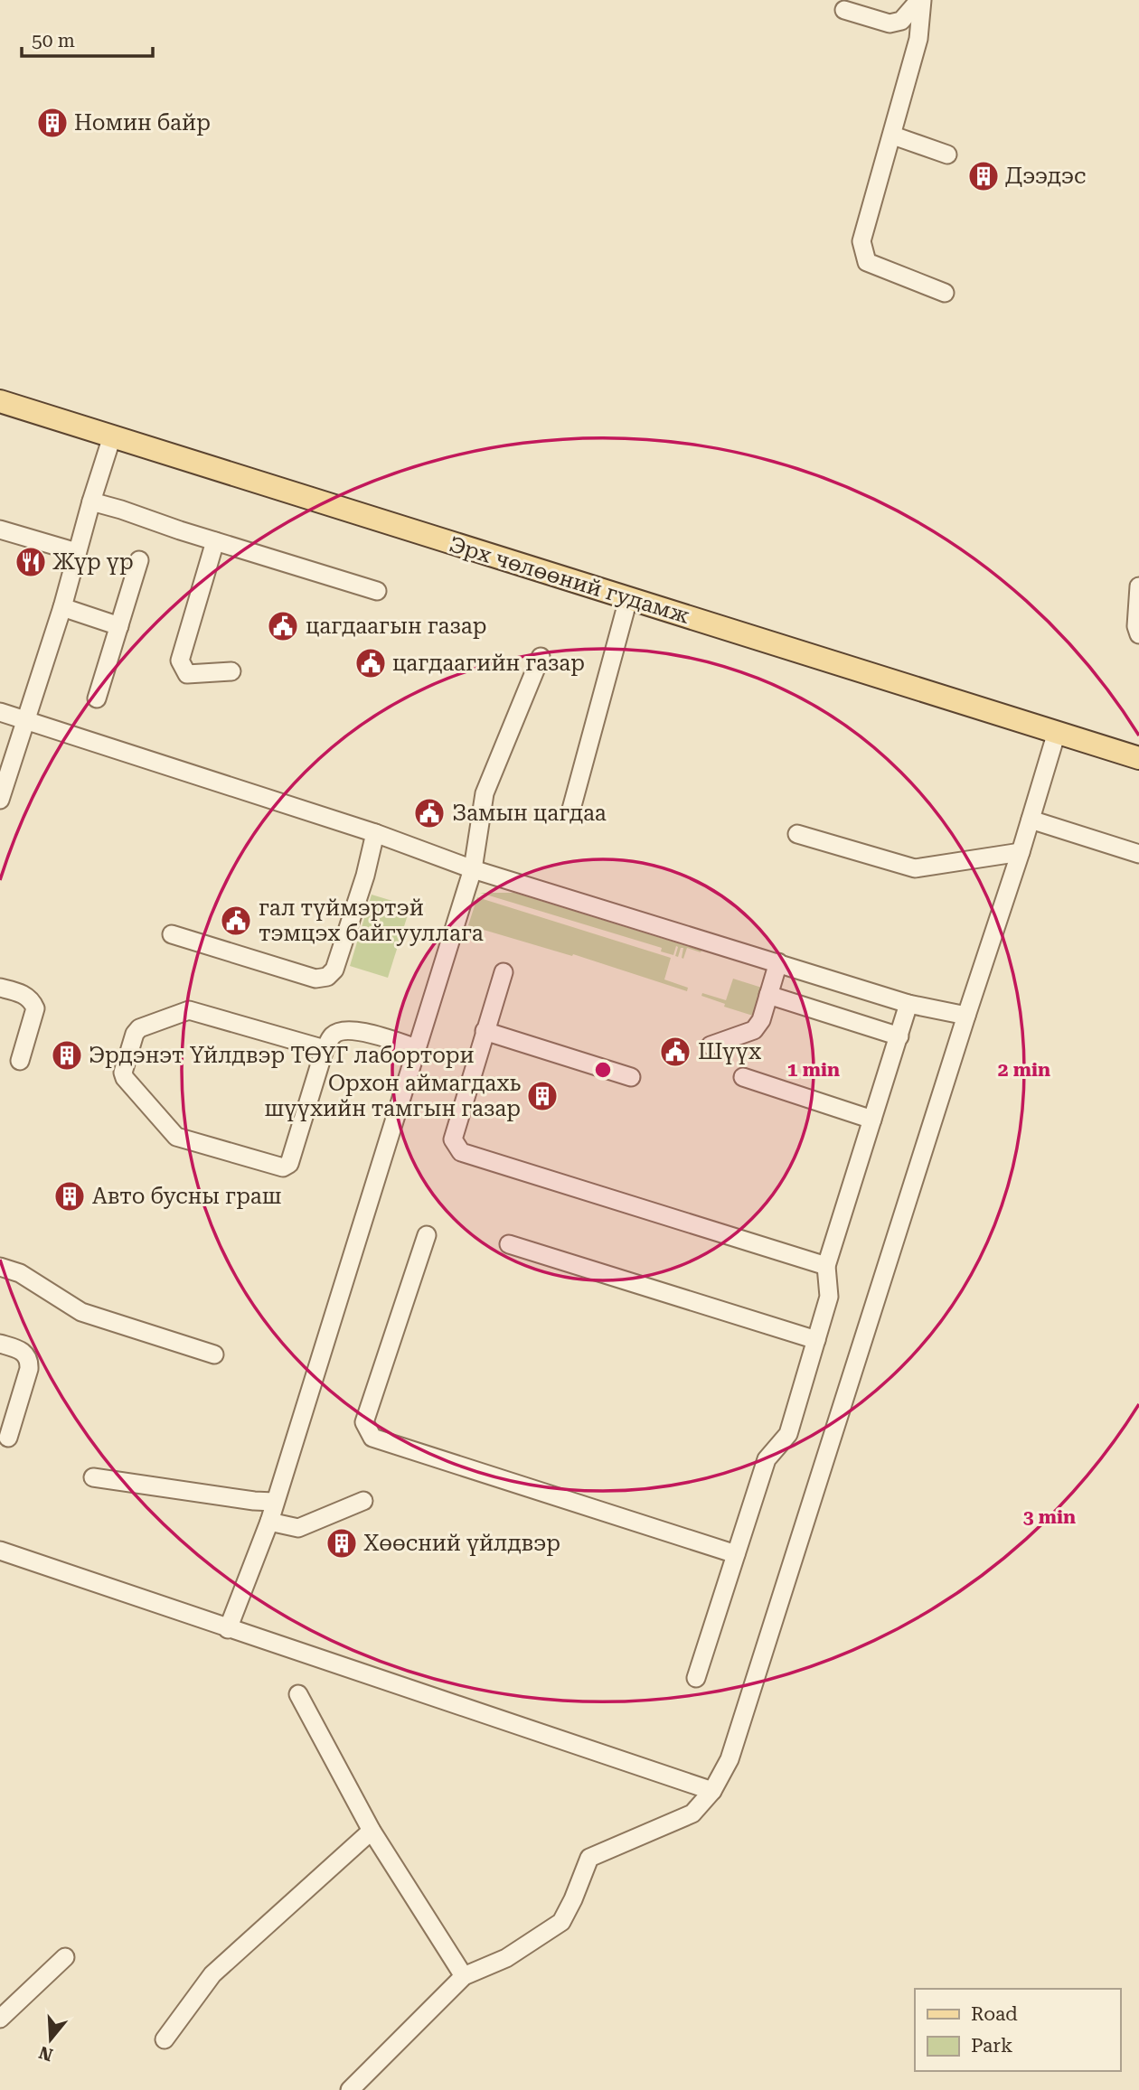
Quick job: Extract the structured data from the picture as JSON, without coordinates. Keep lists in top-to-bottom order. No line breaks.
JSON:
{"streets":{"main road":["Эрх чөлөөний гудамж"]},"places":{"building":["Номин байр","Дээдэс","Эрдэнэт Үйлдвэр ТӨҮГ лабортори","Орхон аймагдахь шүүхийн тамгын газар","Авто бусны граш","Хөөсний үйлдвэр"],"restaurant":["Жүр үр"],"public building":["цагдаагын газар","цагдаагийн газар","Замын цагдаа","гал түймэртэй тэмцэх байгууллага","Шүүх"]},"legend":["Road","Park"],"scale_bar":"50 m","north":"bottom","rings":["1 min","2 min","3 min"]}
